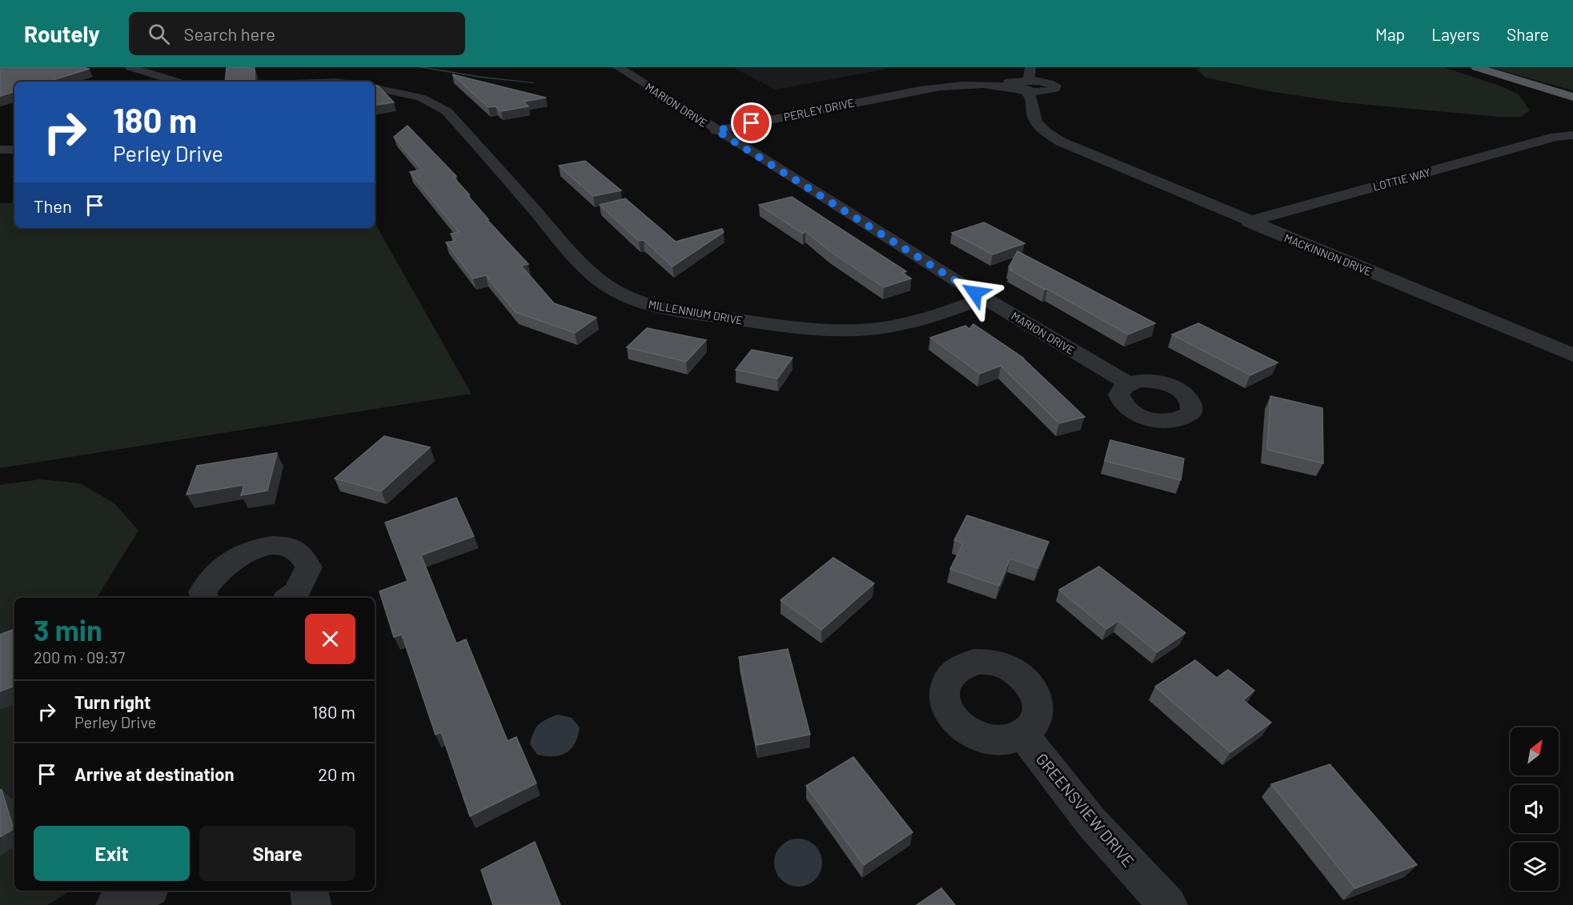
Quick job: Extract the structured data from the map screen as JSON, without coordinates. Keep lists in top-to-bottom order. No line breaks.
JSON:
{"streets":{"street":["MARION DRIVE","PERLEY DRIVE","LOTTIE WAY","MACKINNON DRIVE","MILLENNIUM DRIVE","GREENSVIEW DRIVE"]},"crossings":[["MARION DRIVE","PERLEY DRIVE"],["MARION DRIVE","MILLENNIUM DRIVE"],["PERLEY DRIVE","MACKINNON DRIVE"],["LOTTIE WAY","MACKINNON DRIVE"]],"north":"top right","page":{"header":"Routely","search":"Search here","nav":["Map","Layers","Share"],"turn":["180 m","Perley Drive"],"then":"Then","heading":["3 min","200 m · 09:37"],"list":[{"name":"Turn right","note":"Perley Drive","value":"180 m"},{"name":"Arrive at destination","value":"20 m"}],"buttons":["Exit","Share"]}}
